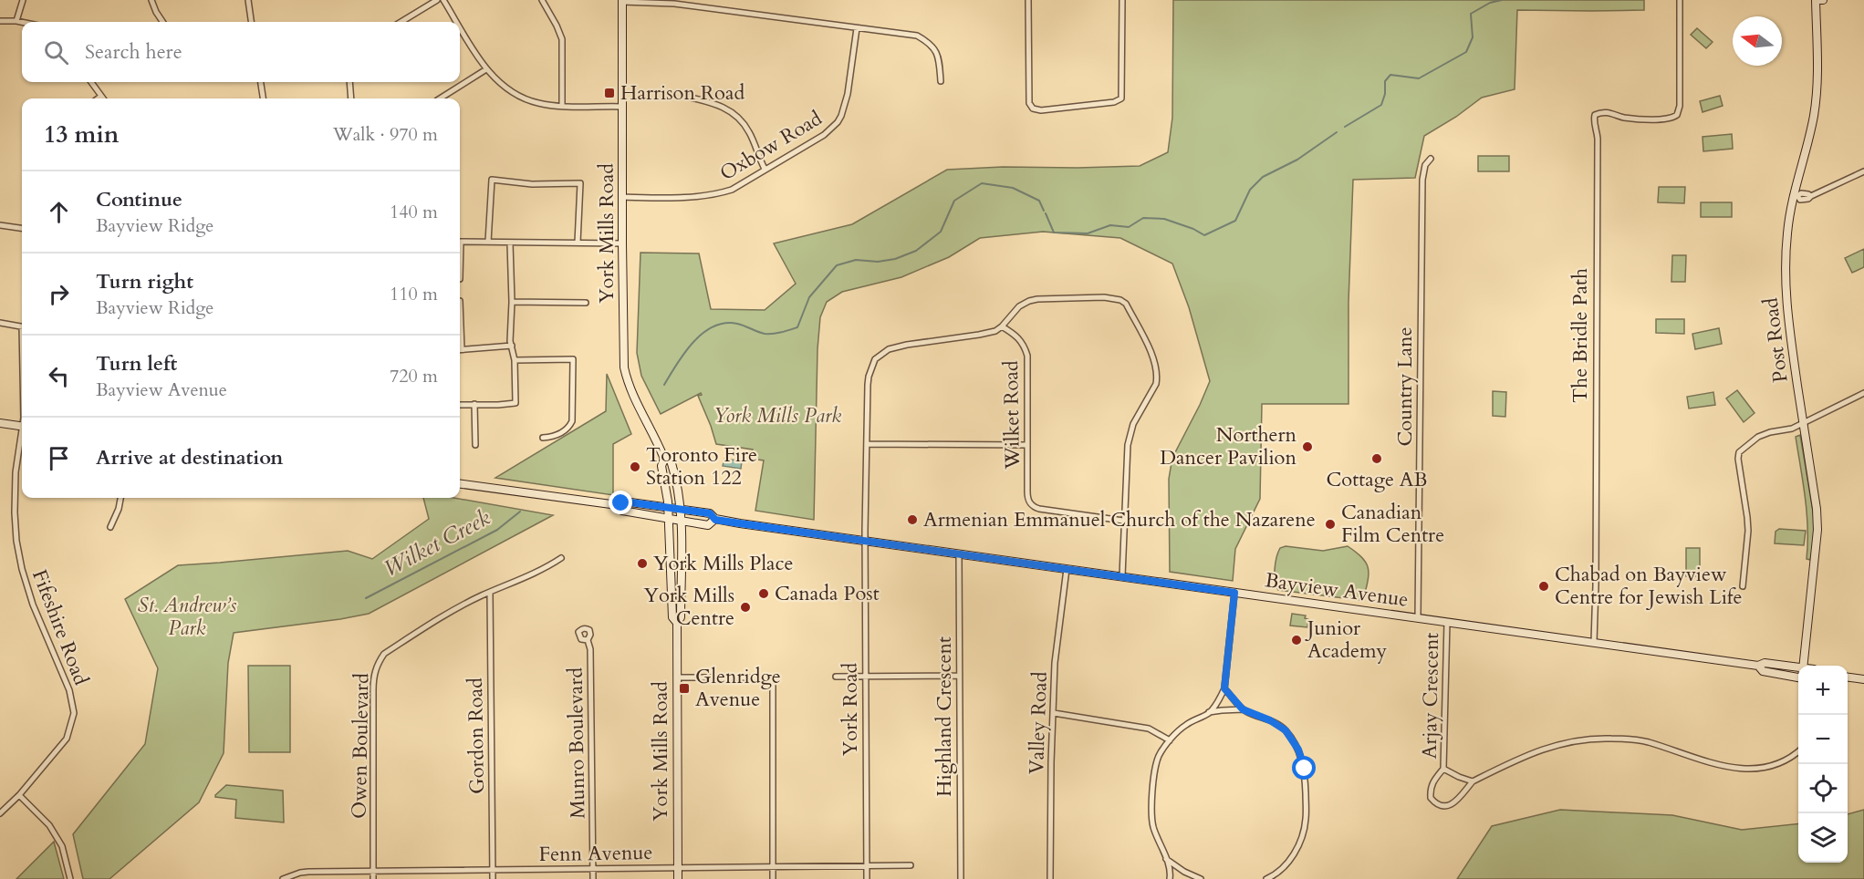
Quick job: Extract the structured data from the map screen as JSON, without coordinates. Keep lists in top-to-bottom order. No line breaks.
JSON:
{"streets":{"main road":["York Mills Road","Post Road","Bayview Avenue"],"street":["Oxbow Road","The Bridle Path","Country Lane","Wilket Road","Fifeshire Road","Arjay Crescent","York Road","Highland Crescent","Valley Road","Gordon Road","Munro Boulevard","Owen Boulevard","Fenn Avenue"]},"crossings":[["Oxbow Road","York Mills Road"],["York Mills Road","Bayview Avenue"],["York Mills Road","Fenn Avenue"],["The Bridle Path","Bayview Avenue"],["Country Lane","Bayview Avenue"],["Wilket Road","Bayview Avenue"],["Wilket Road","York Road"],["Bayview Avenue","Arjay Crescent"],["Bayview Avenue","York Road"],["Bayview Avenue","Highland Crescent"],["Bayview Avenue","Valley Road"],["York Road","Fenn Avenue"],["Gordon Road","Owen Boulevard"],["Gordon Road","Fenn Avenue"],["Munro Boulevard","Fenn Avenue"],["Owen Boulevard","Fenn Avenue"]],"water":["Wilket Creek"],"parks":["York Mills Park","St. Andrew’s Park"],"places":{"transit":["Harrison Road","Glenridge Avenue"],"other":["Northern Dancer Pavilion","Cottage AB","Toronto Fire Station 122","Armenian Emmanuel Church of the Nazarene","Canadian Film Centre","York Mills Place","Chabad on Bayview Centre for Jewish Life","Canada Post","York Mills Centre","Junior Academy"]},"north":"left","page":{"search":"Search here","heading":["13 min","Walk · 970 m"],"list":[["Continue","Bayview Ridge","140 m"],["Turn right","Bayview Ridge","110 m"],["Turn left","Bayview Avenue","720 m"],"Arrive at destination"],"map_buttons":["+","−"]}}
